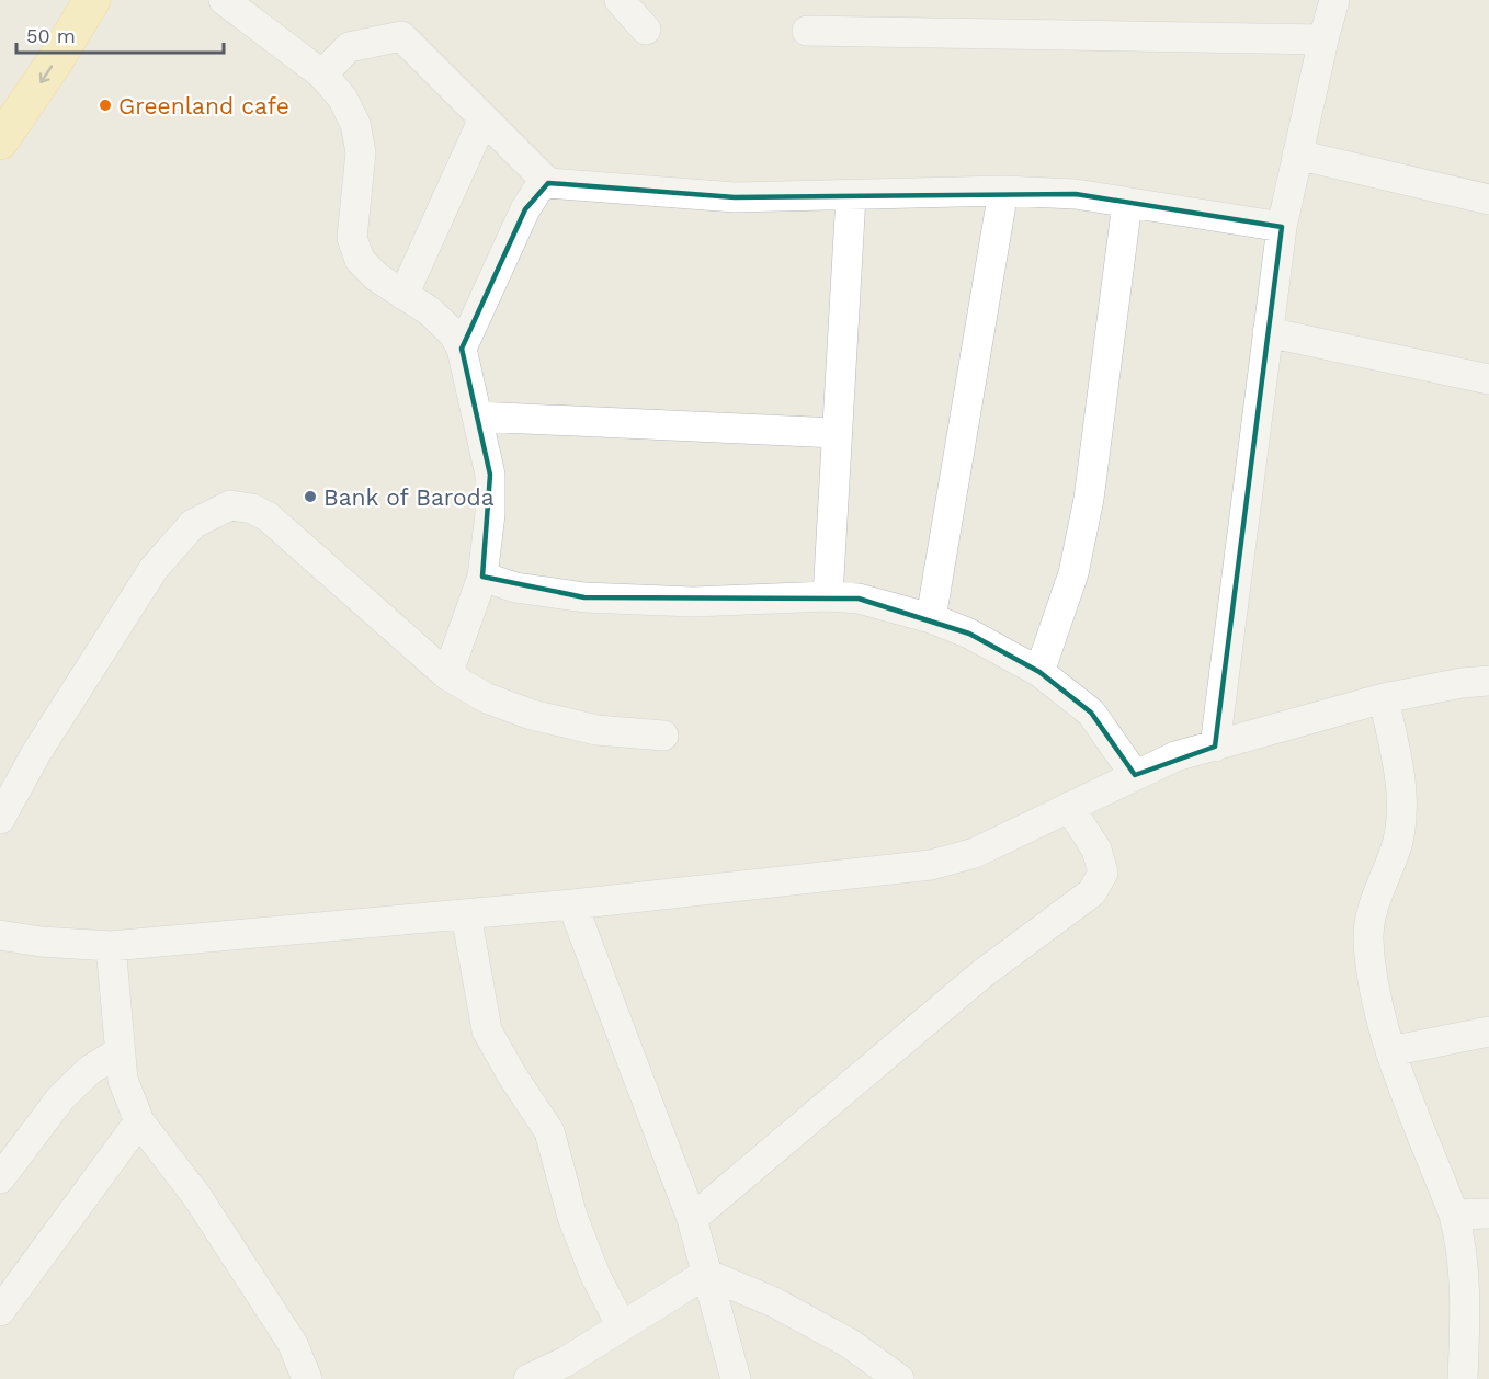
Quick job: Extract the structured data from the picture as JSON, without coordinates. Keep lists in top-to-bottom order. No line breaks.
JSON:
{"places":["Greenland cafe","Bank of Baroda"],"scale_bar":"50 m"}
